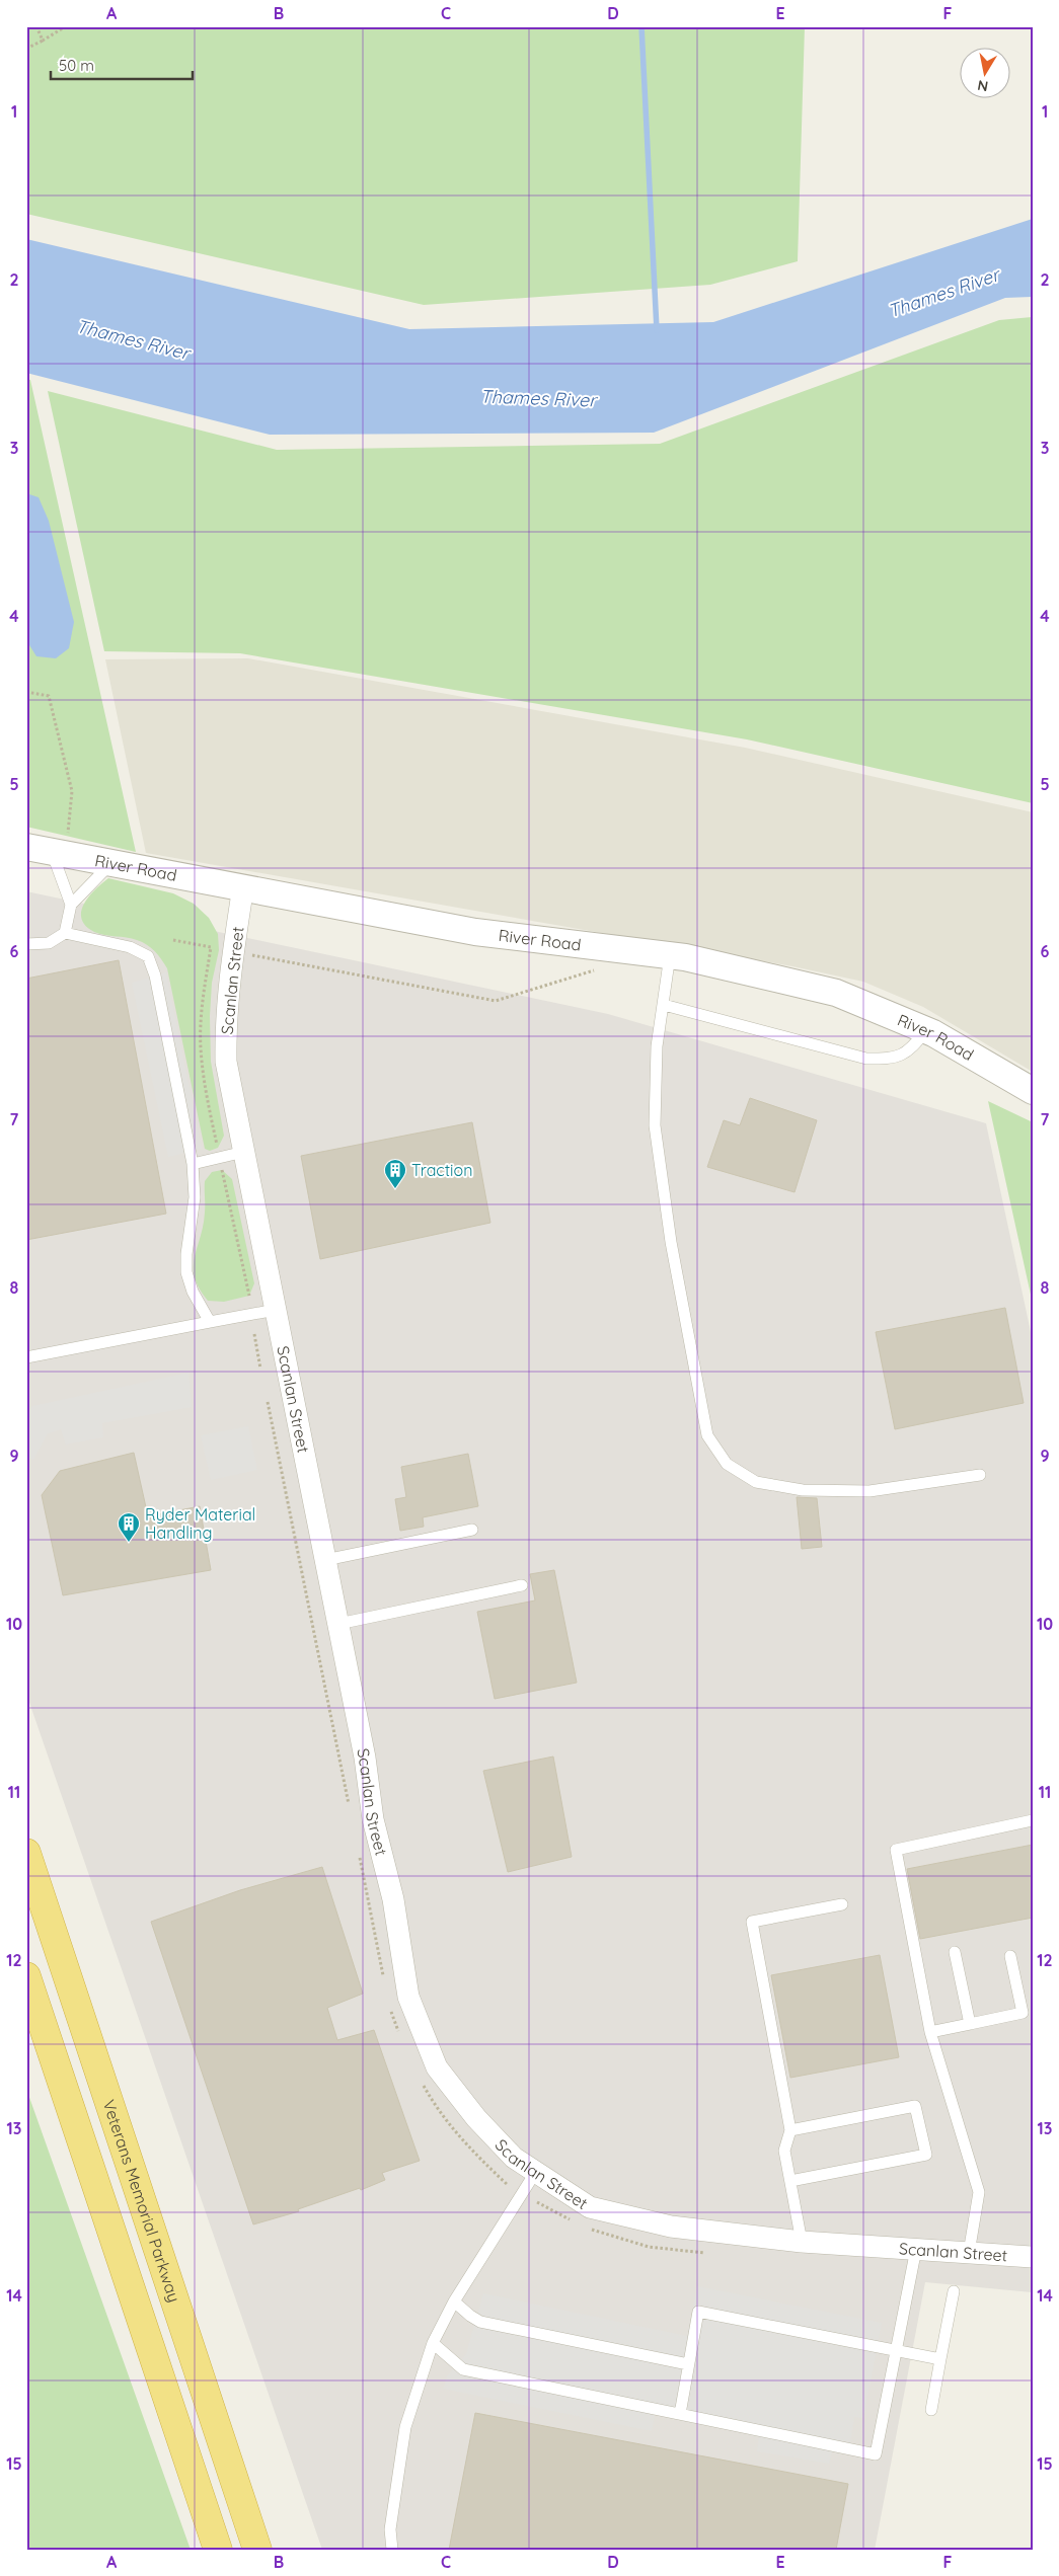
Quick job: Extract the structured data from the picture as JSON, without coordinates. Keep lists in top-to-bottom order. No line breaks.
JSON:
{"streets":{"highway":["Veterans Memorial Parkway"],"street":["River Road","Scanlan Street"]},"crossings":[["River Road","Scanlan Street"]],"water":["Thames River"],"places":{"building":["Traction","Ryder Material Handling"]},"scale_bar":"50 m","north":"bottom","grid":{"columns":["A","B","C","D","E","F"],"rows":["1","2","3","4","5","6","7","8","9","10","11","12","13","14","15"]}}
